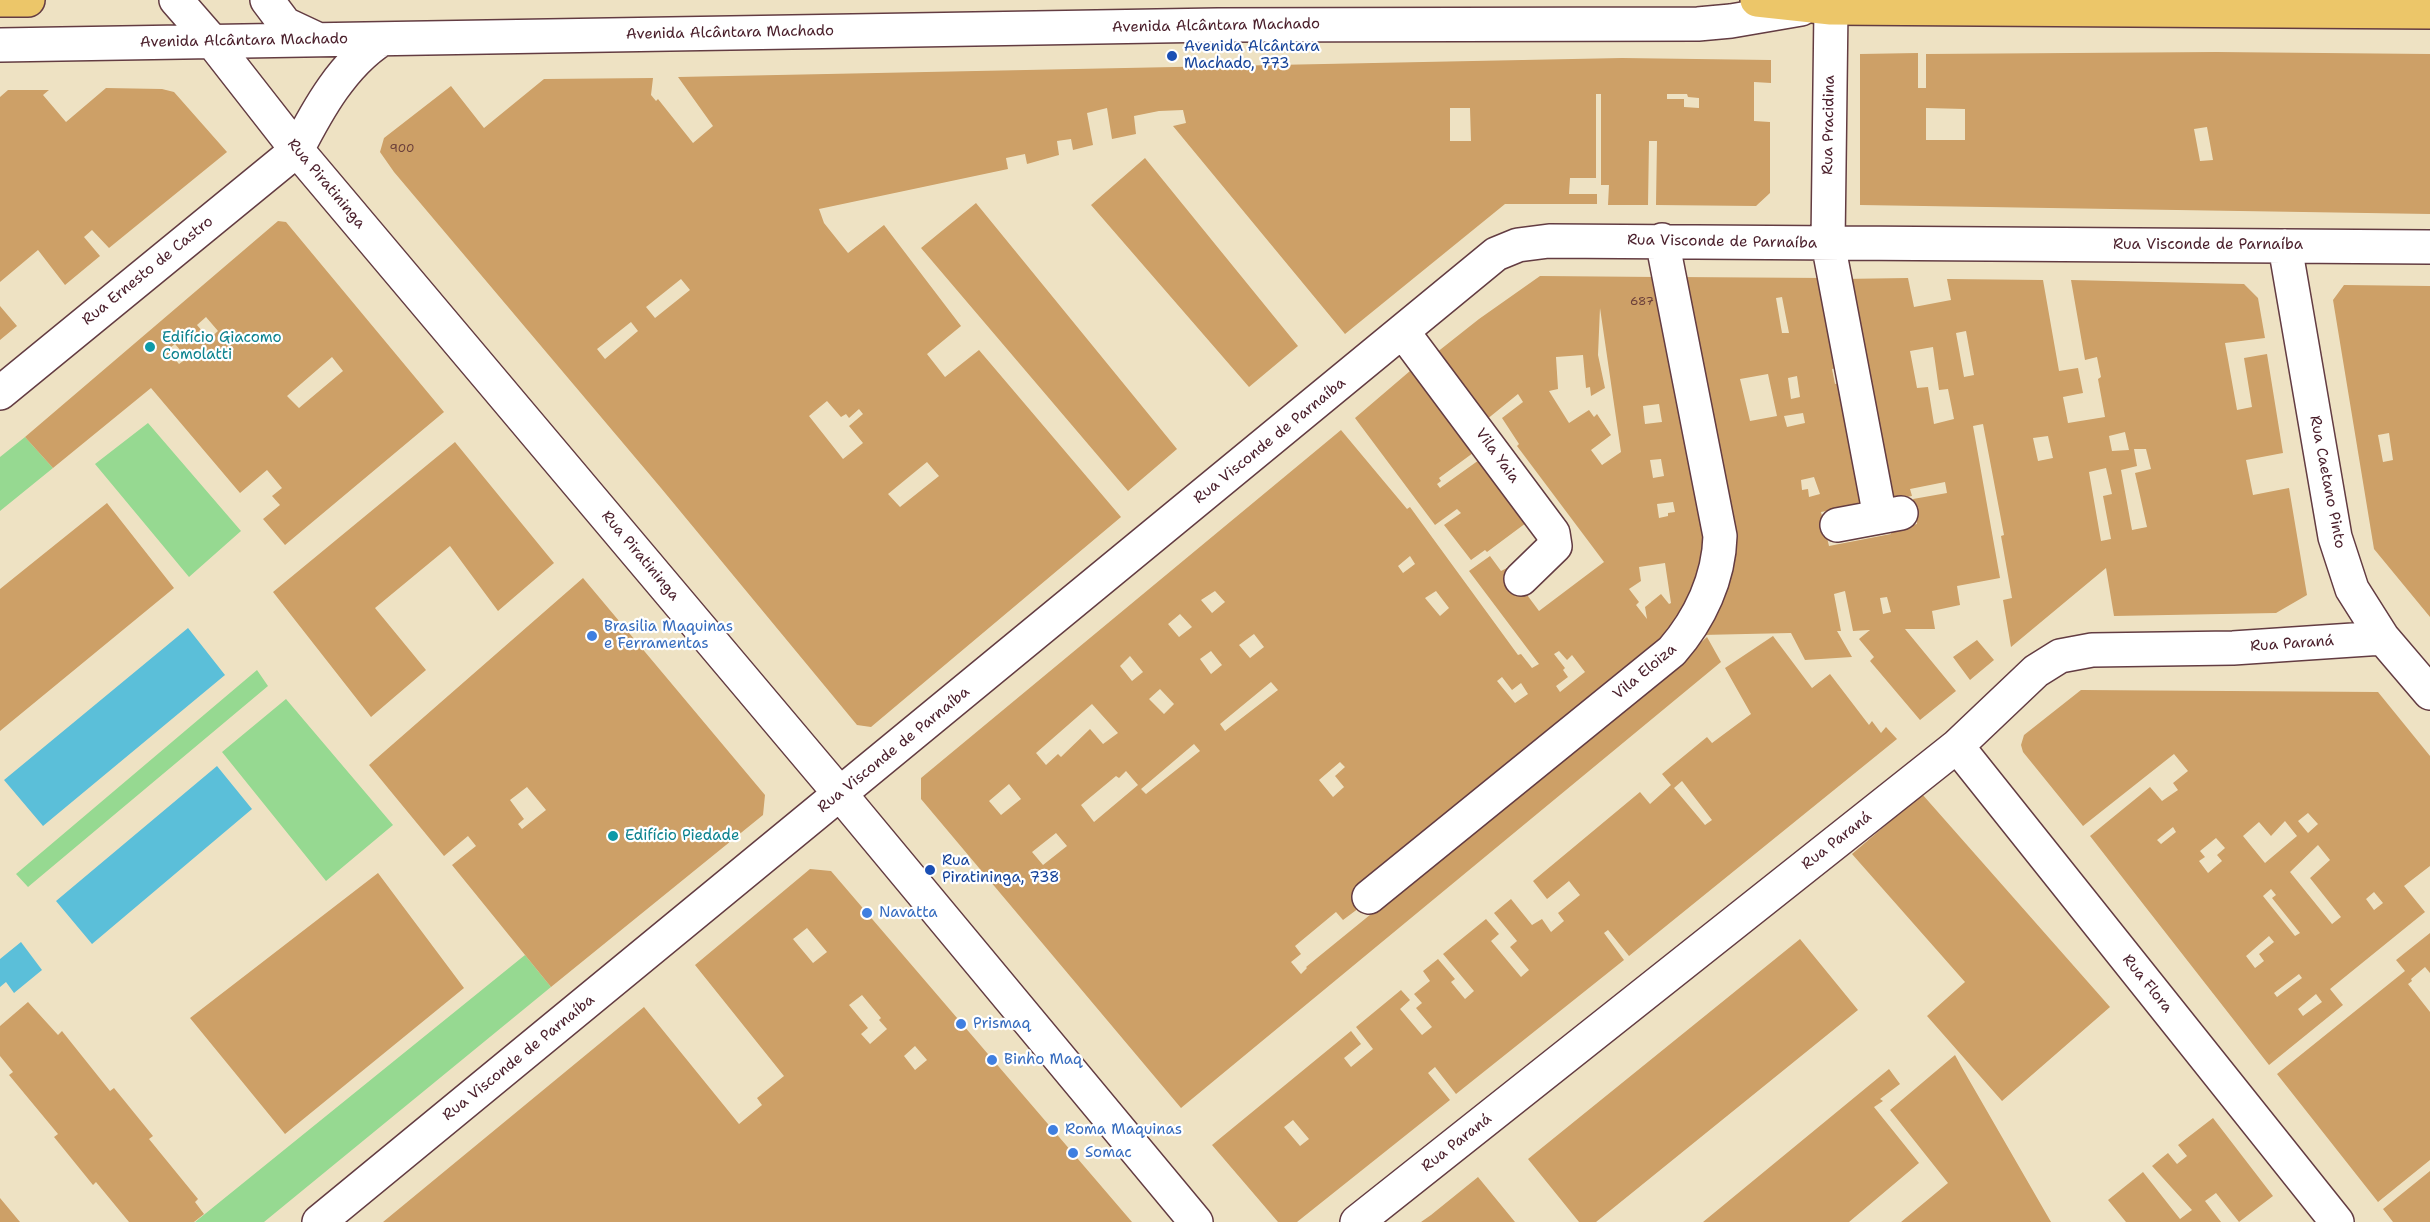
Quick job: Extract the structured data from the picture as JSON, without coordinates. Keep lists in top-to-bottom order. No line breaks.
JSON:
{"streets":{"main road":["Avenida Alcântara Machado"],"street":["Rua Pracidina","Rua Piratininga","Rua Visconde de Parnaíba","Rua Ernesto de Castro","Vila Yaia","Rua Caetano Pinto","Rua Paraná","Vila Eloiza","Rua Flora"]},"crossings":[["Avenida Alcântara Machado","Rua Pracidina"],["Avenida Alcântara Machado","Rua Piratininga"],["Rua Pracidina","Rua Visconde de Parnaíba"],["Rua Piratininga","Rua Visconde de Parnaíba"],["Rua Piratininga","Rua Ernesto de Castro"],["Rua Visconde de Parnaíba","Vila Yaia"],["Rua Visconde de Parnaíba","Rua Caetano Pinto"],["Rua Visconde de Parnaíba","Vila Eloiza"],["Rua Caetano Pinto","Rua Paraná"],["Rua Paraná","Rua Flora"]],"places":["Avenida Alcântara Machado, 773","Edifício Giacomo Comolatti","Brasilia Maquinas e Ferramentas","Edifício Piedade","Rua Piratininga, 738","Navatta","Prismaq","Binho Maq","Roma Maquinas","Somac"],"house_numbers":["900","687"]}
